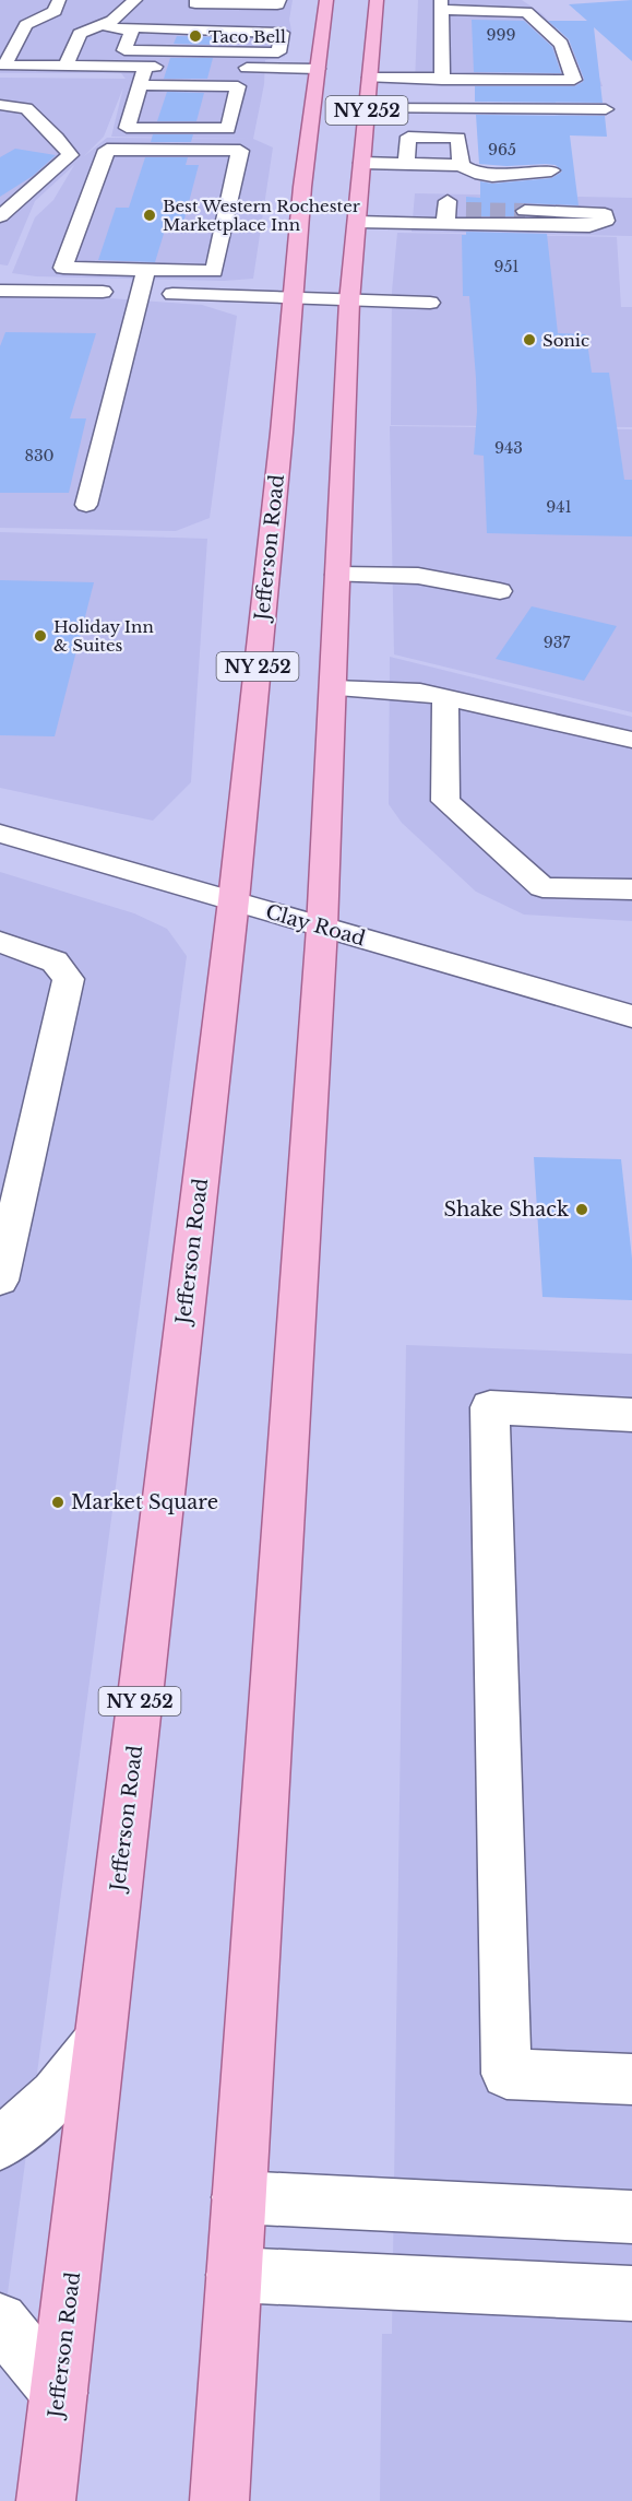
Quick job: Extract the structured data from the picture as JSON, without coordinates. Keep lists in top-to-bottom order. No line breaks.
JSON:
{"streets":{"main road":["NY 252","Jefferson Road"],"street":["Clay Road"]},"crossings":[["NY 252","Clay Road"],["Jefferson Road","Clay Road"]],"places":["Taco Bell","Best Western Rochester Marketplace Inn","Sonic","Holiday Inn & Suites","Shake Shack","Market Square"],"house_numbers":["999","965","951","943","830","941","937"]}
